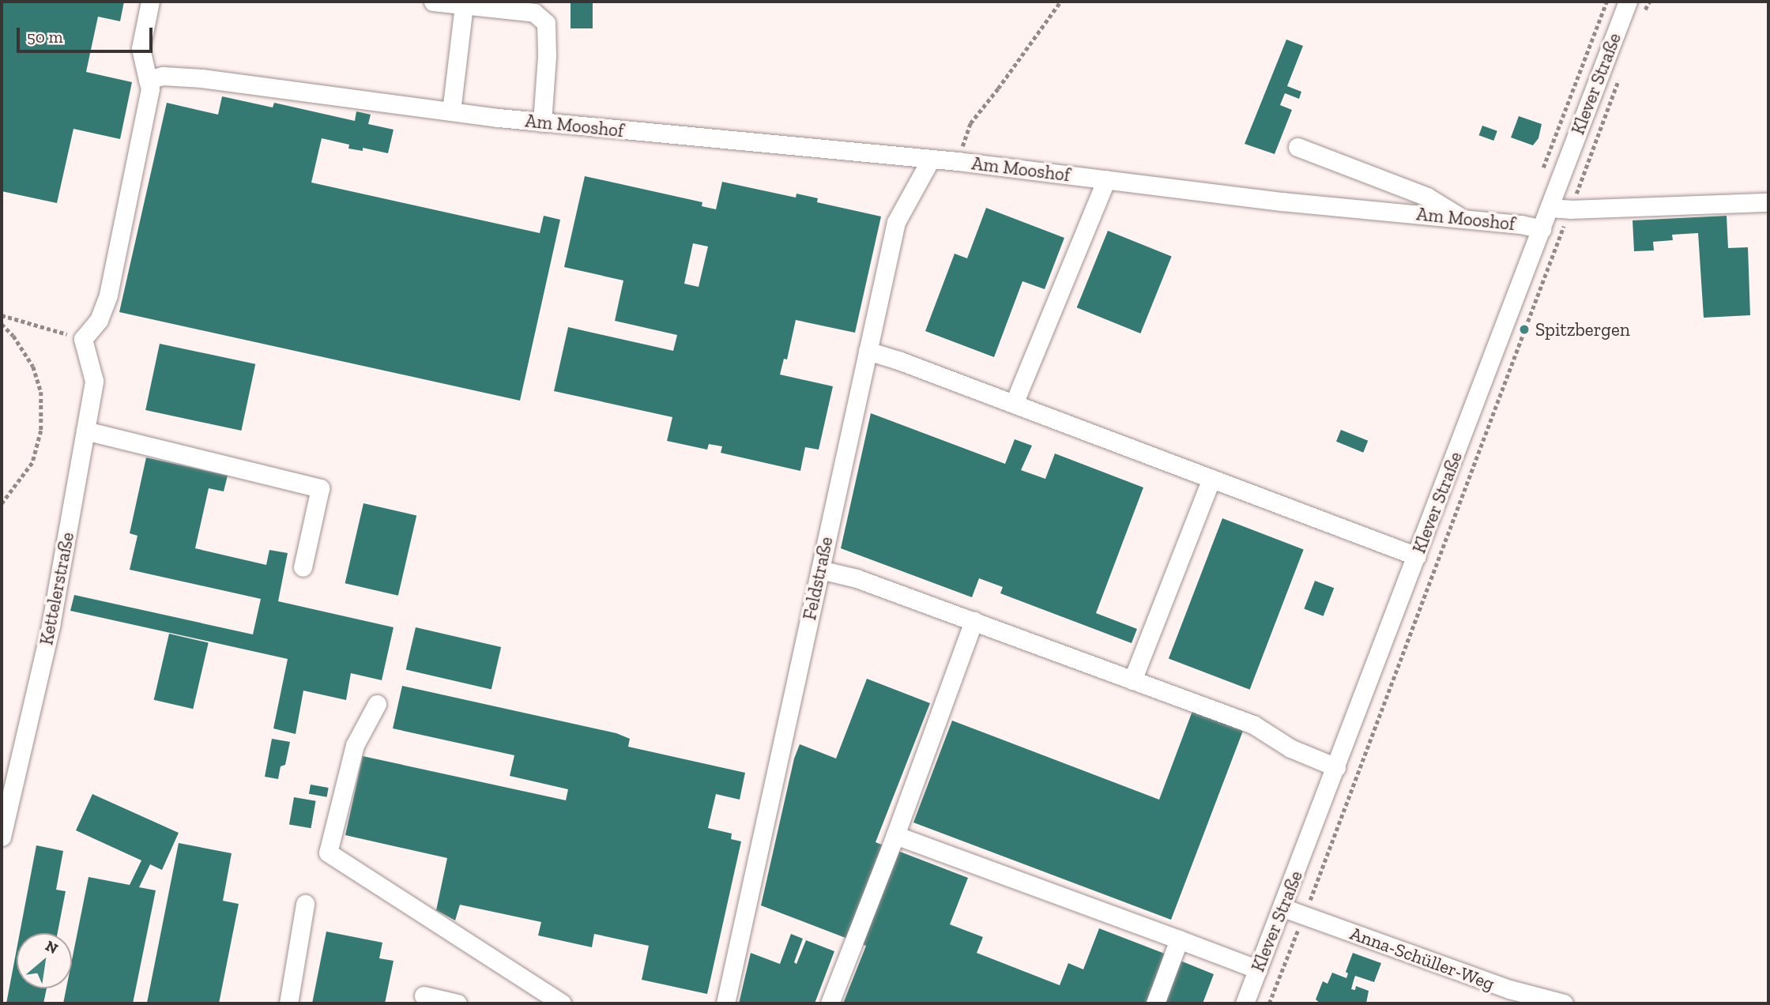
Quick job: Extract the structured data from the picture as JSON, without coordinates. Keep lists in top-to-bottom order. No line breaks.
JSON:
{"streets":{"street":["Klever Straße","Am Mooshof","Feldstraße","Kettelerstraße","Anna-Schüller-Weg"]},"crossings":[["Klever Straße","Am Mooshof"],["Klever Straße","Anna-Schüller-Weg"],["Am Mooshof","Feldstraße"]],"places":["Spitzbergen"],"scale_bar":"50 m","north":"top right"}
